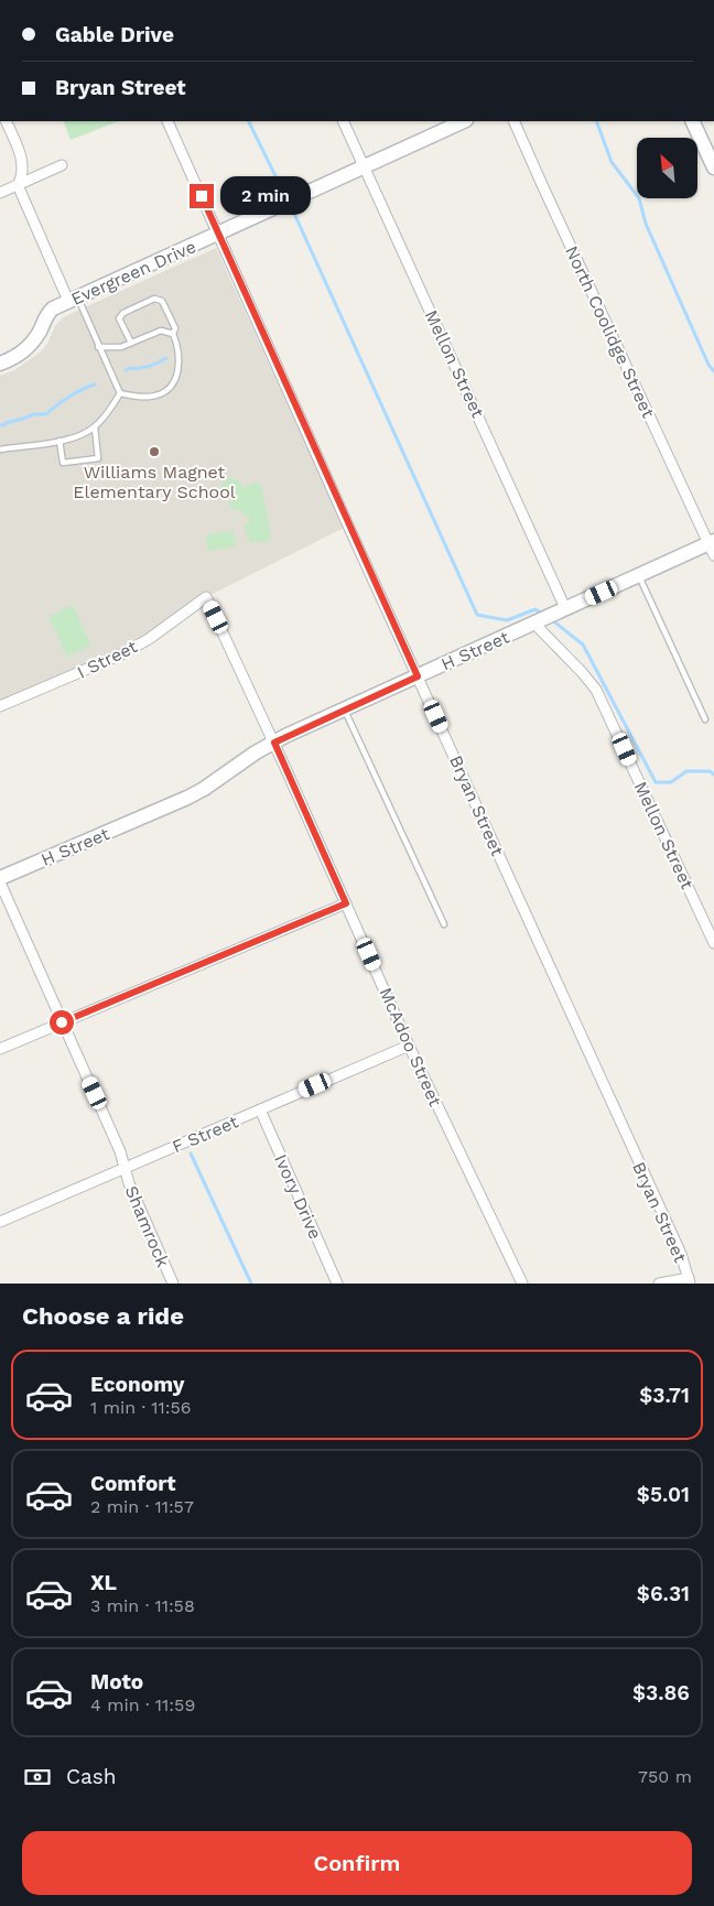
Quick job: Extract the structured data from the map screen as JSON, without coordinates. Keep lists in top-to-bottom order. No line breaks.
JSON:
{"streets":{"street":["Evergreen Drive","North Coolidge Street","Mellon Street","H Street","I Street","Bryan Street","McAdoo Street","F Street","Ivory Drive","Shamrock"]},"crossings":[["Evergreen Drive","Mellon Street"],["Evergreen Drive","Bryan Street"],["North Coolidge Street","H Street"],["Mellon Street","H Street"],["H Street","Bryan Street"],["H Street","McAdoo Street"],["I Street","McAdoo Street"],["McAdoo Street","F Street"],["F Street","Ivory Drive"],["F Street","Shamrock"]],"places":["Williams Magnet Elementary School"],"north":"top left","page":{"banner":["Gable Drive","Bryan Street"],"bubble":"2 min","heading":"Choose a ride","list":[{"name":"Economy","note":"1 min · 11:56","value":"$3.71"},{"name":"Comfort","note":"2 min · 11:57","value":"$5.01"},{"name":"XL","note":"3 min · 11:58","value":"$6.31"},{"name":"Moto","note":"4 min · 11:59","value":"$3.86"}],"pay":["Cash","750 m"],"buttons":"Confirm"}}
